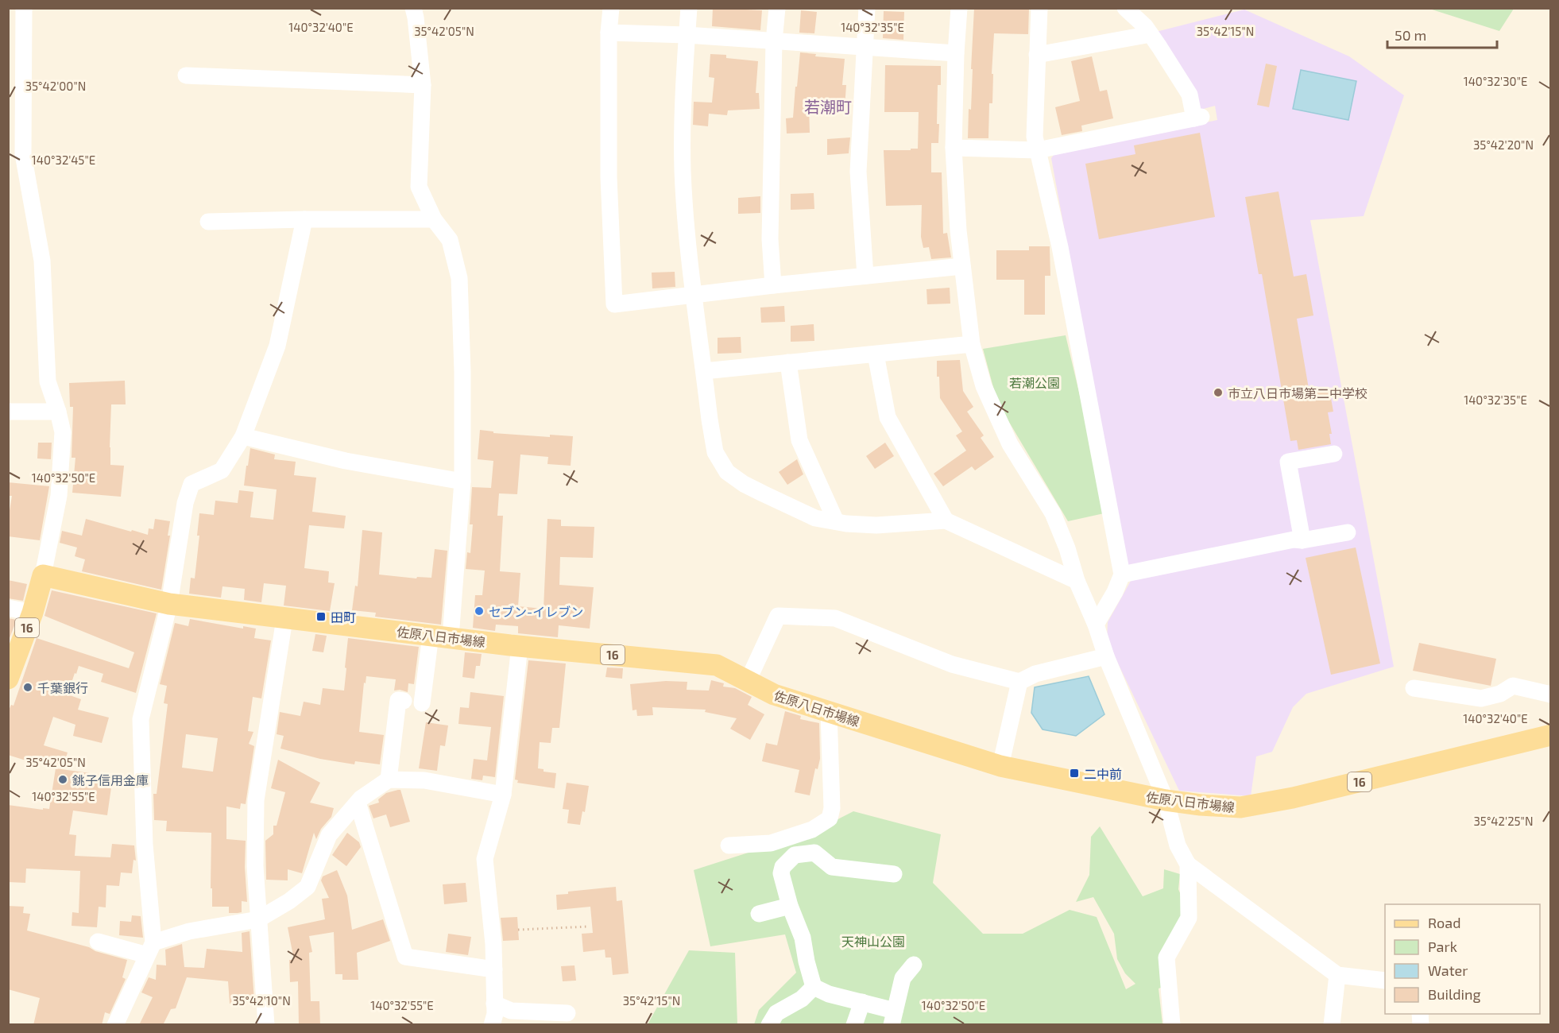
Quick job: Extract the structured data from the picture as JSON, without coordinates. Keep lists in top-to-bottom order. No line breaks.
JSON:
{"streets":{"main road":["16","佐原八日市場線"]},"crossings":[["16","佐原八日市場線"]],"districts":["若潮町"],"parks":["若潮公園","天神山公園"],"places":{"other":["市立八日市場第二中学校","セブン-イレブン","千葉銀行","銚子信用金庫"],"transit":["田町","二中前"]},"legend":["Road","Park","Water","Building"],"scale_bar":"50 m","coordinates":["140°32'40\"E","140°32'35\"E","35°42'05\"N","35°42'15\"N","140°32'30\"E","35°42'00\"N","35°42'20\"N","140°32'45\"E","140°32'50\"E","140°32'55\"E","35°42'25\"N","35°42'10\"N"]}
